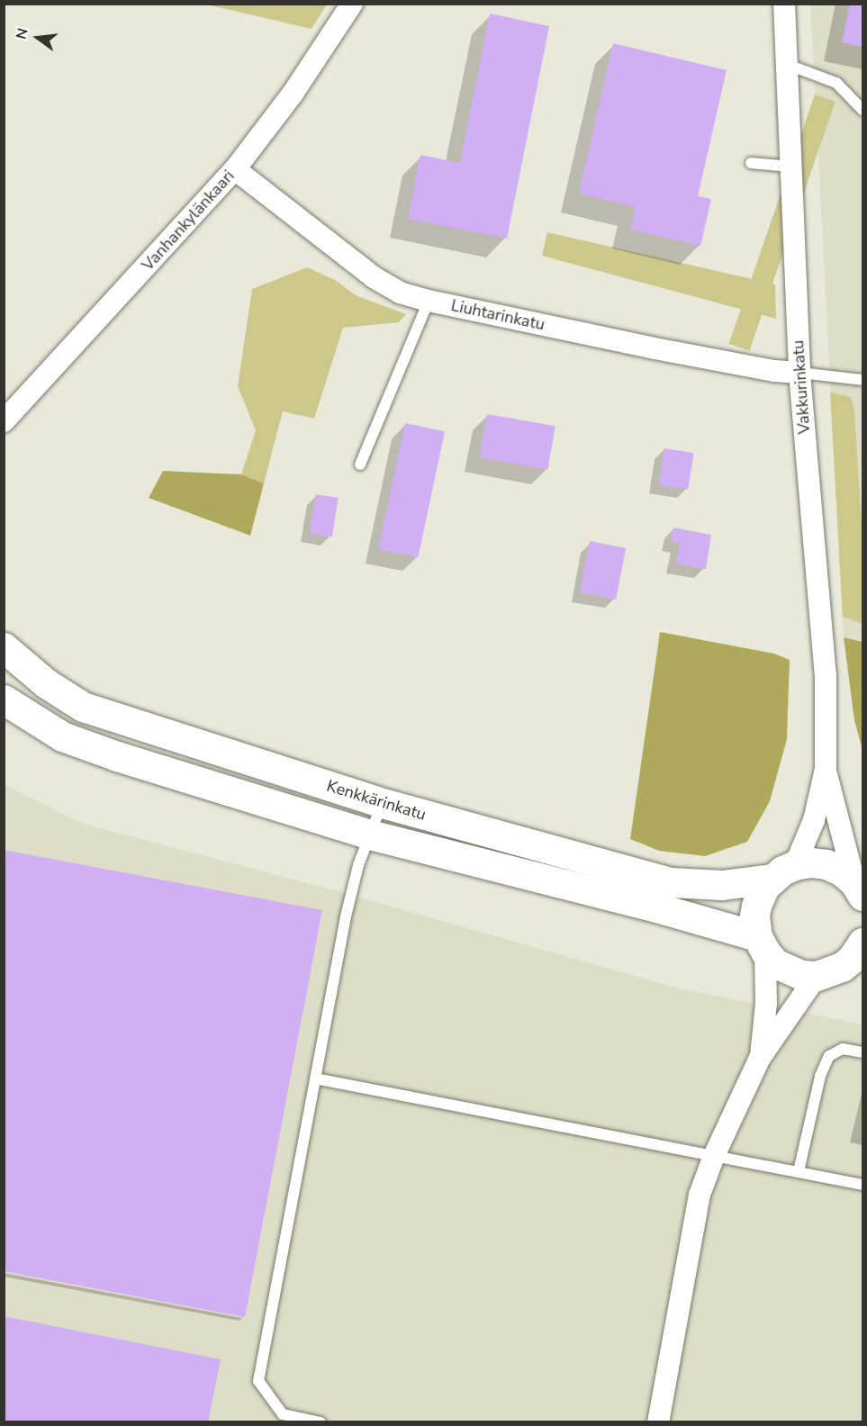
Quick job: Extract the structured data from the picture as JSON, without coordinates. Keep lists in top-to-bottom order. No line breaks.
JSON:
{"streets":{"street":["Vanhankylänkaari","Liuhtarinkatu","Vakkurinkatu","Kenkkärinkatu"]},"crossings":[["Vanhankylänkaari","Liuhtarinkatu"],["Liuhtarinkatu","Vakkurinkatu"]],"north":"left"}
